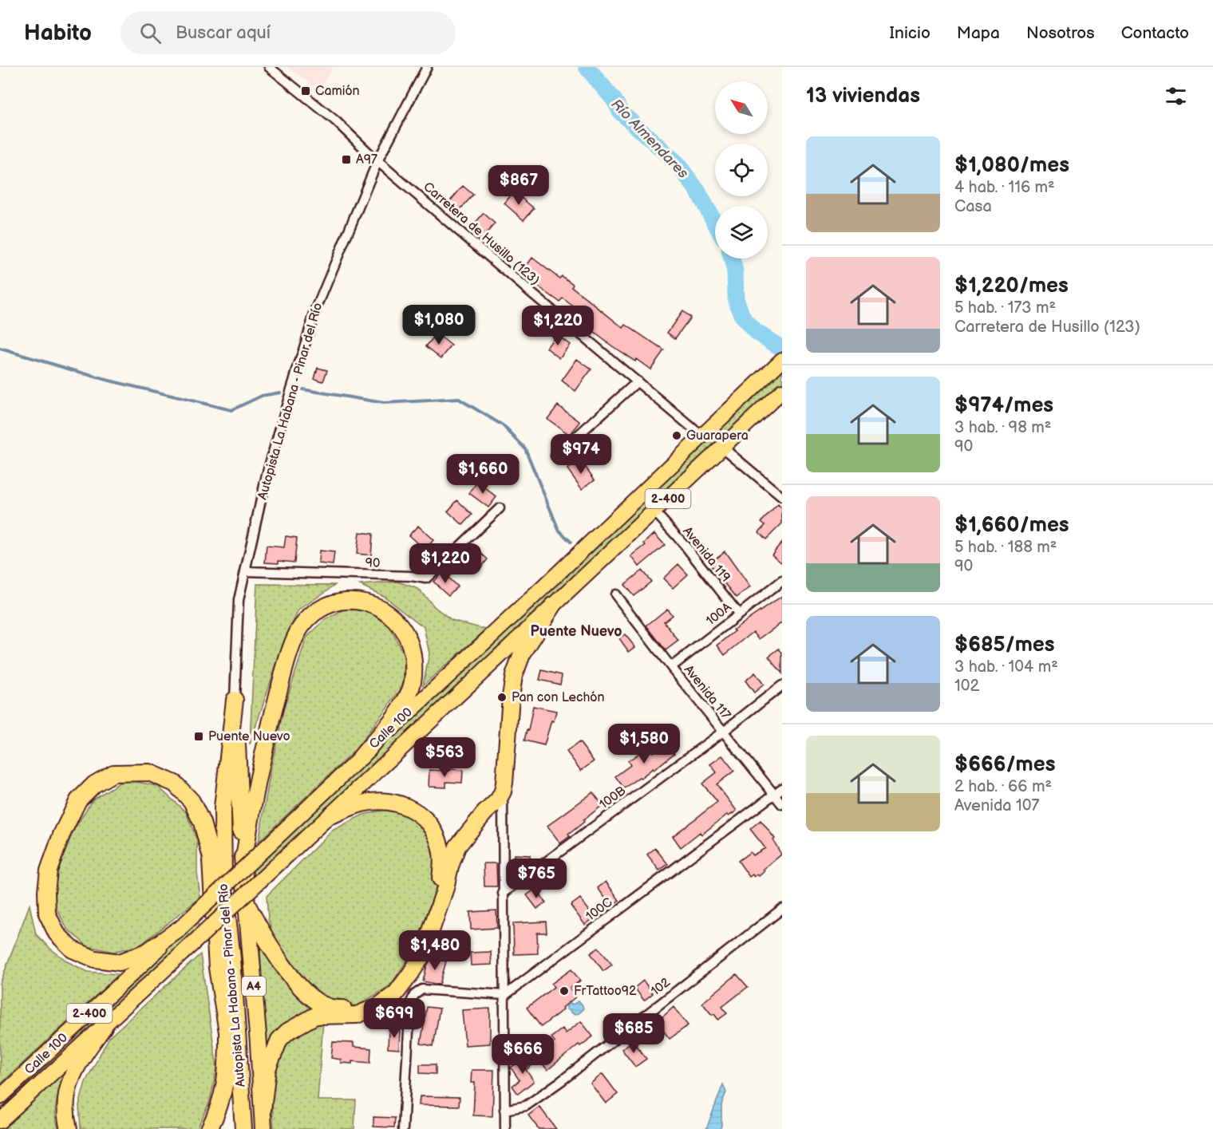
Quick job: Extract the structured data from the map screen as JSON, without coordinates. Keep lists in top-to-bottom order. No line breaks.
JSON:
{"streets":{"highway":["Autopista La Habana - Pinar del Río","2-400","Calle 100","A4"],"street":["Carretera de Husillo (123)","Avenida 119","90","100A","Avenida 117","100B","100C","102"]},"crossings":[["Carretera de Husillo (123)","Autopista La Habana - Pinar del Río"],["Carretera de Husillo (123)","Calle 100"],["Autopista La Habana - Pinar del Río","90"],["Autopista La Habana - Pinar del Río","A4"],["Avenida 119","100A"],["Avenida 119","Calle 100"],["100A","Avenida 117"],["Avenida 117","100B"],["Avenida 117","100C"]],"districts":["Puente Nuevo"],"water":["Río Almendares"],"places":{"transit":["Camión","A97","Puente Nuevo"],"other":["Guarapera","Pan con Lechón","FrTattoo92"]},"north":"top left","page":{"header":"Habito","search":"Buscar aquí","nav":["Inicio","Mapa","Nosotros","Contacto"],"heading":"13 viviendas","list":[{"name":"$1,080/mes","note":"4 hab. · 116 m² · Casa"},{"name":"$1,220/mes","note":"5 hab. · 173 m² · Carretera de Husillo (123)"},{"name":"$974/mes","note":"3 hab. · 98 m² · 90"},{"name":"$1,660/mes","note":"5 hab. · 188 m² · 90"},{"name":"$685/mes","note":"3 hab. · 104 m² · 102"},{"name":"$666/mes","note":"2 hab. · 66 m² · Avenida 107"}],"price":["$867","$1,080","$1,220","$974","$1,660","$1,220","$1,580","$563","$765","$1,480","$699","$685","$666"]}}
